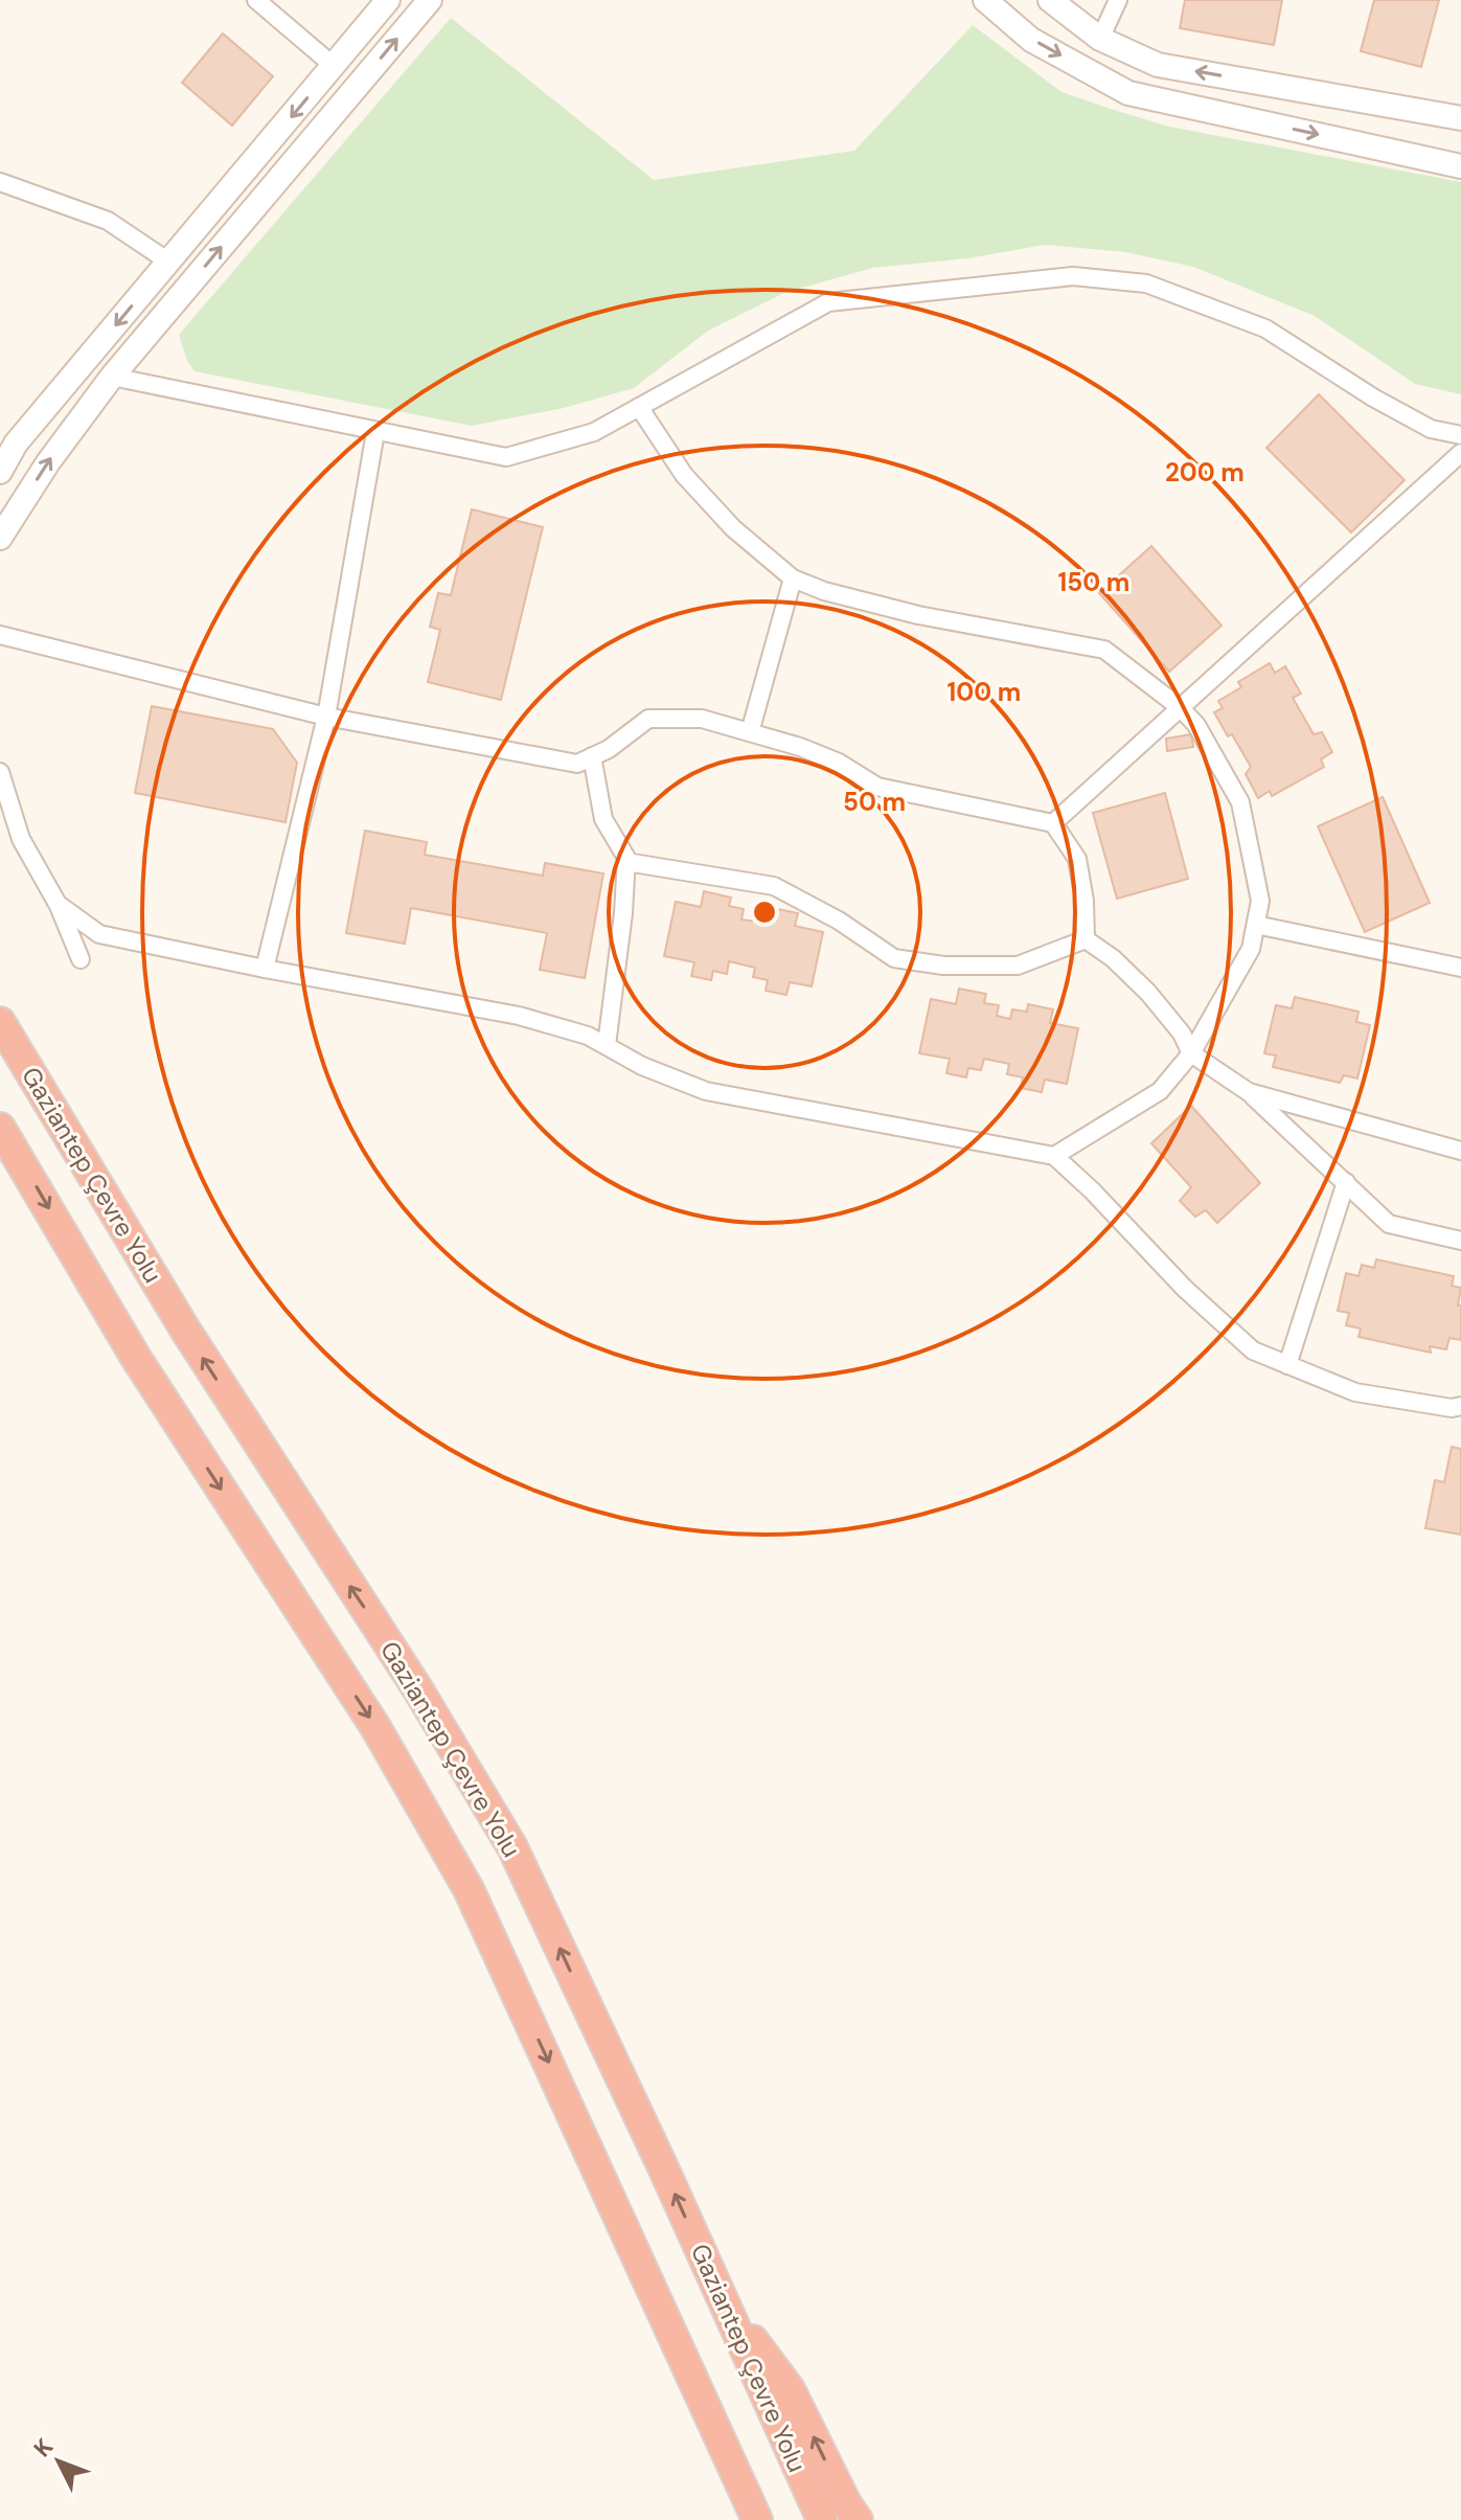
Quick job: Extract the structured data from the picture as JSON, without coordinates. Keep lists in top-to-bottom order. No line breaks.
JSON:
{"streets":{"highway":["Gaziantep Çevre Yolu"]},"north":"top left","rings":["200 m","150 m","100 m","50 m"]}
